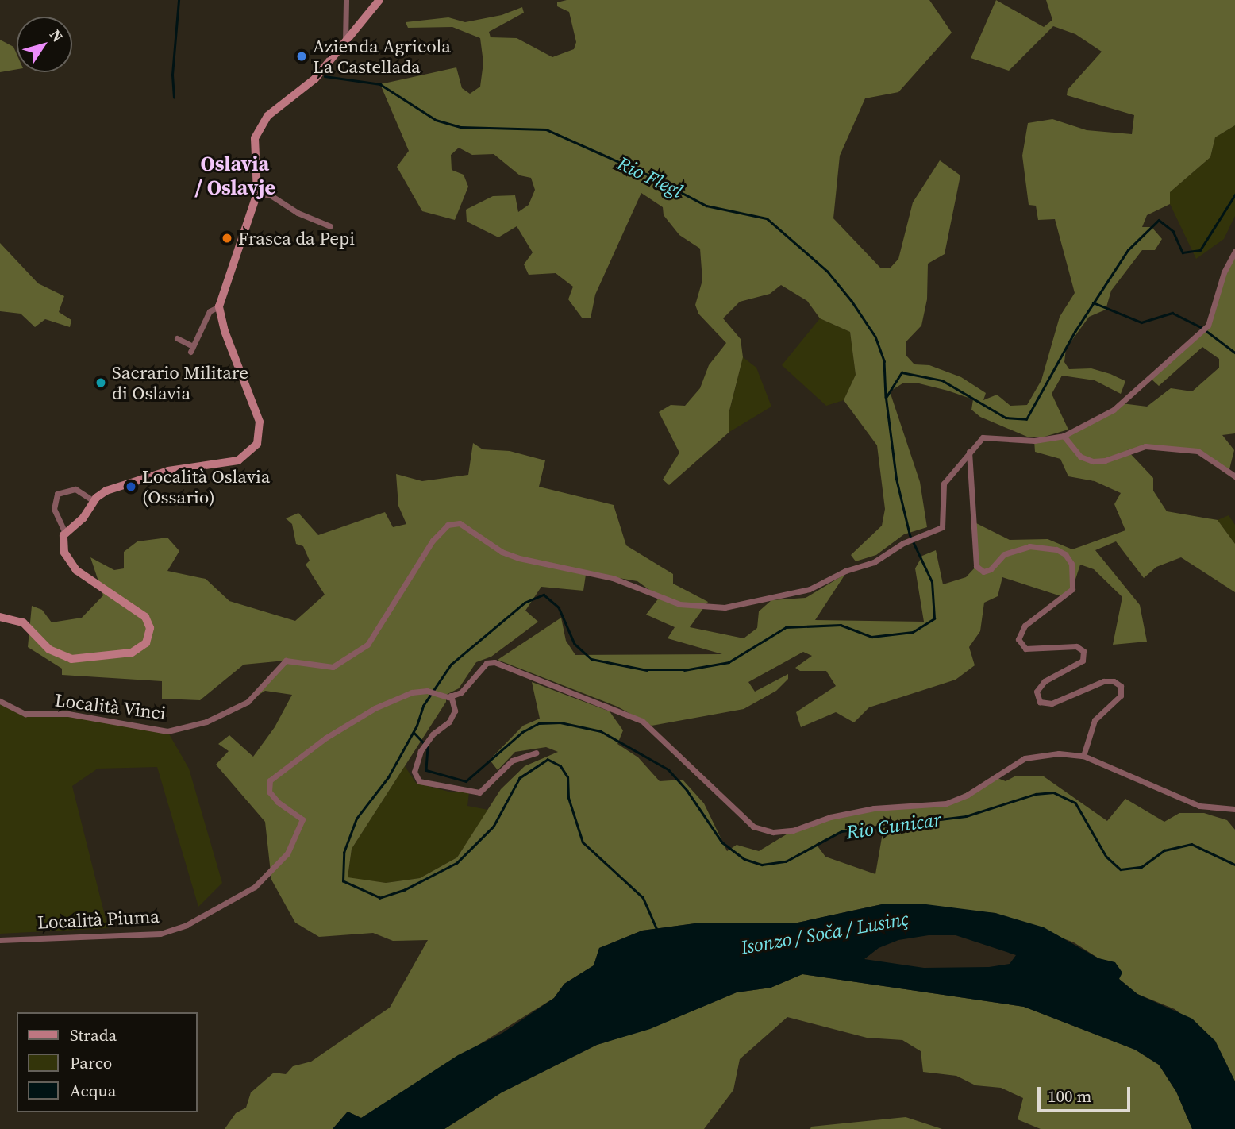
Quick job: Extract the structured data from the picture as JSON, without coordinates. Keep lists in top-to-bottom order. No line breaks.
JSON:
{"streets":{"street":["Località Vinci","Località Piuma"]},"districts":["Oslavia / Oslavje"],"water":["Rio Flegl","Rio Cunicar","Isonzo / Soča / Lusinç"],"places":["Azienda Agricola La Castellada","Frasca da Pepi","Sacrario Militare di Oslavia","Località Oslavia (Ossario)"],"legend":["Strada","Parco","Acqua"],"scale_bar":"100 m","north":"top right"}
